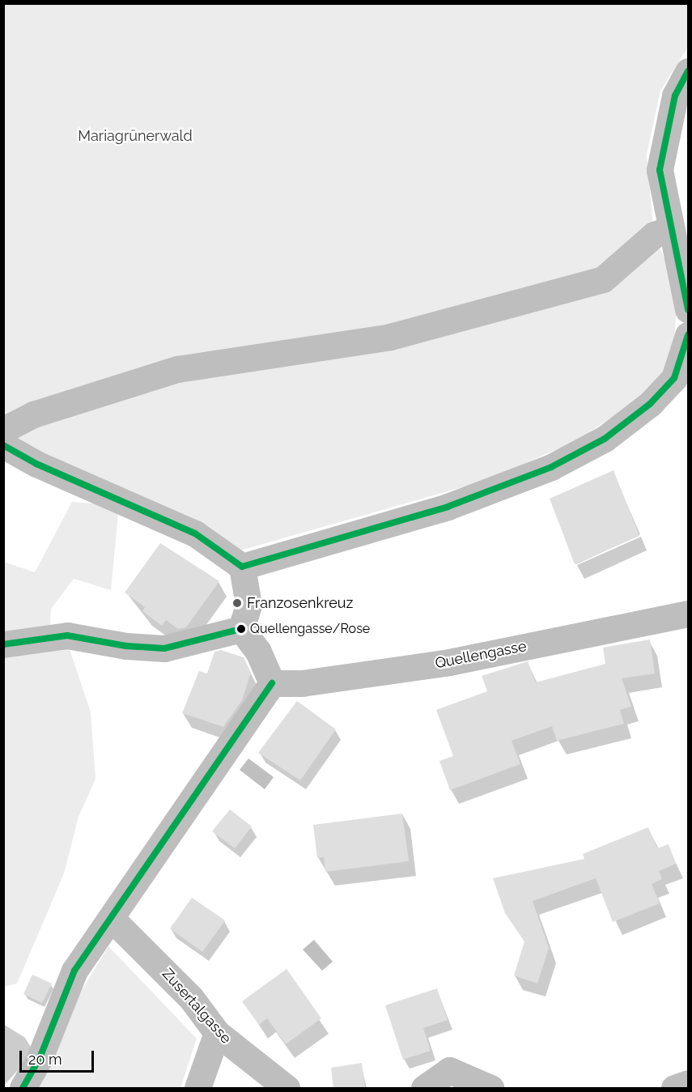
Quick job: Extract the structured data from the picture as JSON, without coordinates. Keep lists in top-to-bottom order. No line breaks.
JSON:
{"streets":{"street":["Quellengasse","Zusertalgasse"]},"parks":["Mariagrünerwald"],"places":["Franzosenkreuz","Quellengasse/Rose"],"scale_bar":"20 m"}
